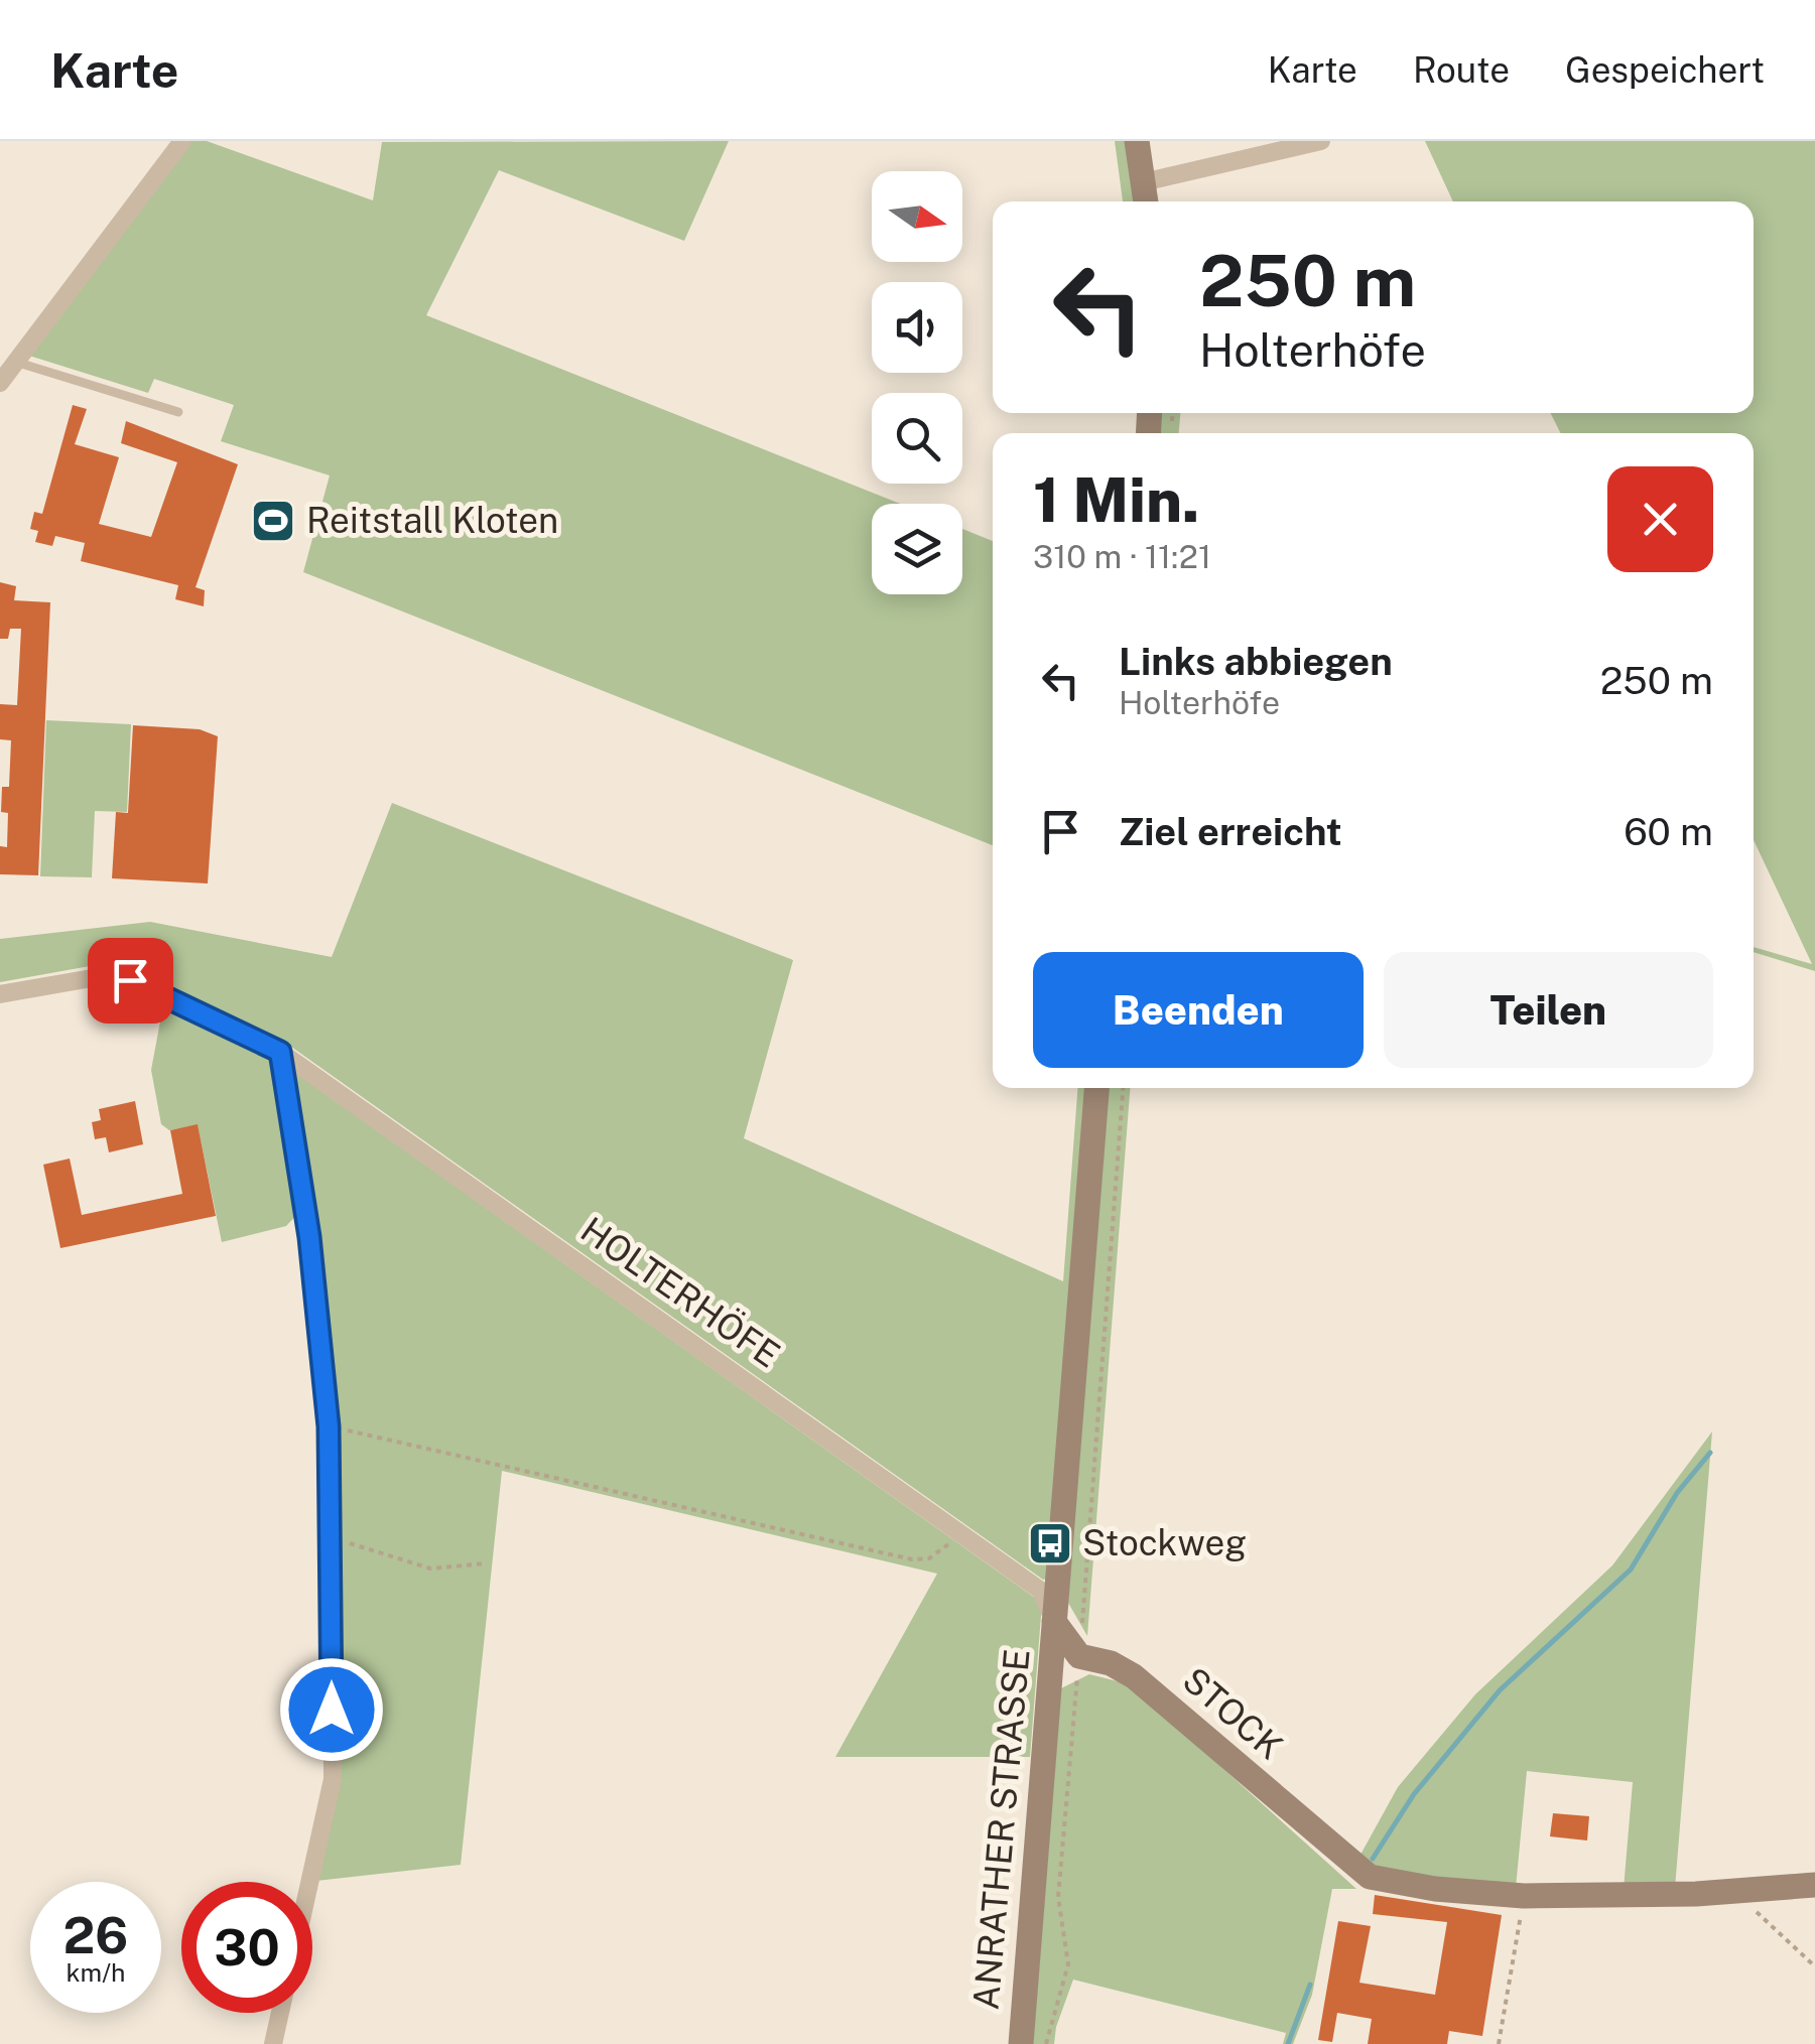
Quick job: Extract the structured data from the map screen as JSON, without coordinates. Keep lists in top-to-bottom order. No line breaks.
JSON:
{"streets":{"main road":["STOCK","ANRATHER STRASSE"],"street":["HOLTERHÖFE"]},"crossings":[["HOLTERHÖFE","ANRATHER STRASSE"]],"places":{"sports":["Reitstall Kloten"],"bus stop":["Stockweg"]},"north":"right","page":{"header":"Karte","nav":["Karte","Route","Gespeichert"],"turn":["250 m","Holterhöfe"],"heading":["1 Min.","310 m · 11:21"],"list":[{"name":"Links abbiegen","note":"Holterhöfe","value":"250 m"},{"name":"Ziel erreicht","value":"60 m"}],"buttons":["Beenden","Teilen"],"speed":"26 km/h","limit":"30"}}
